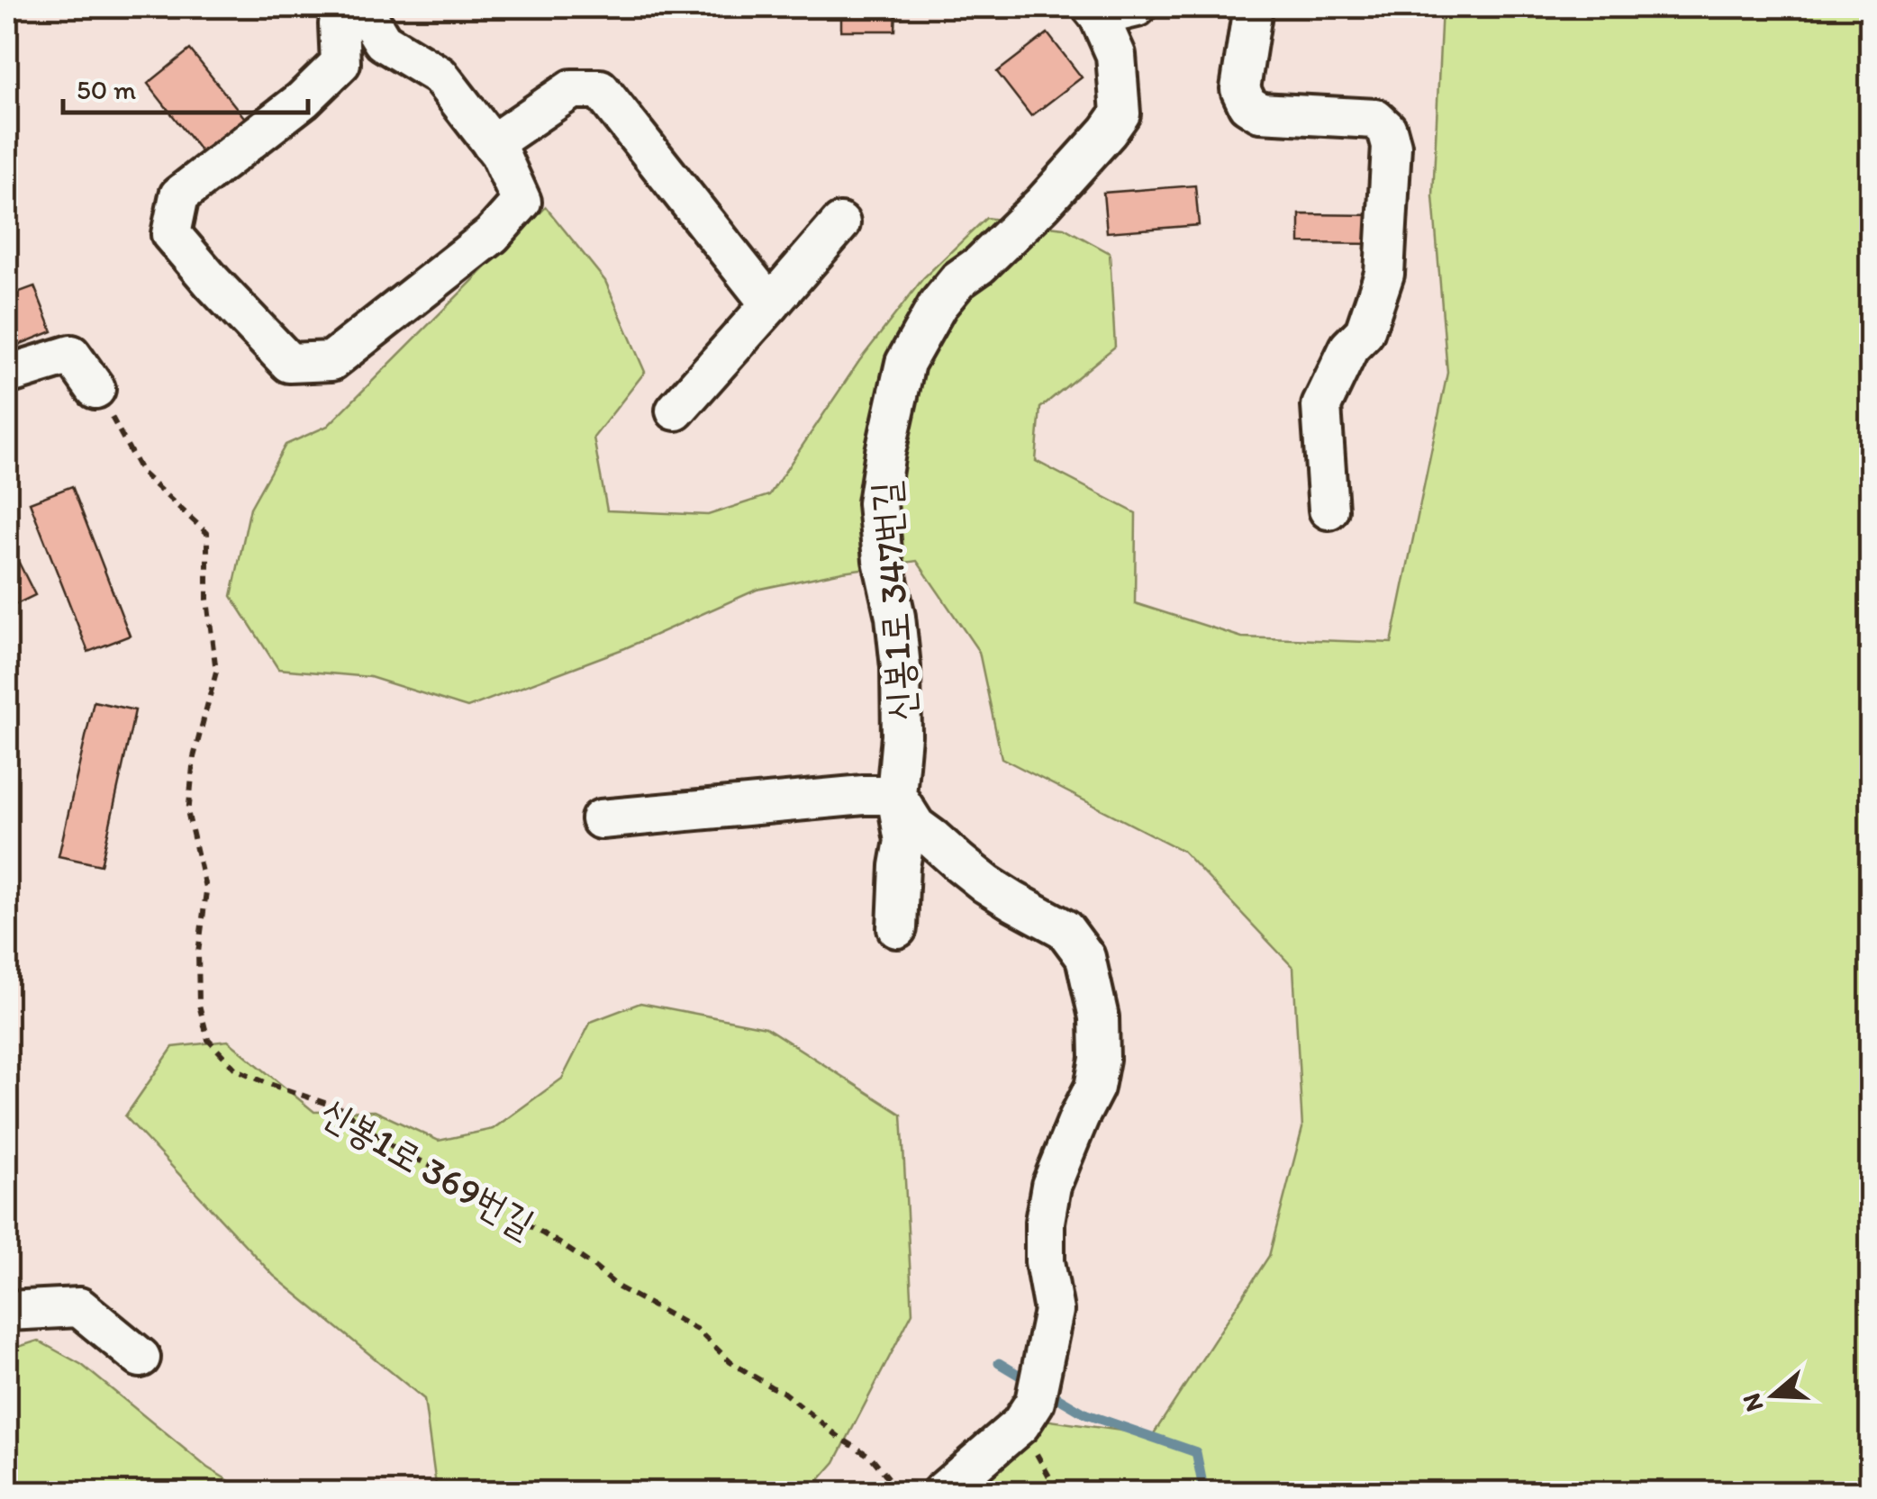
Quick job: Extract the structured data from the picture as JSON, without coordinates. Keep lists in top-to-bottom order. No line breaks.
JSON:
{"streets":{"street":["신봉1로 347번길"],"path":["신봉1로 369번길"]},"scale_bar":"50 m","north":"left"}
